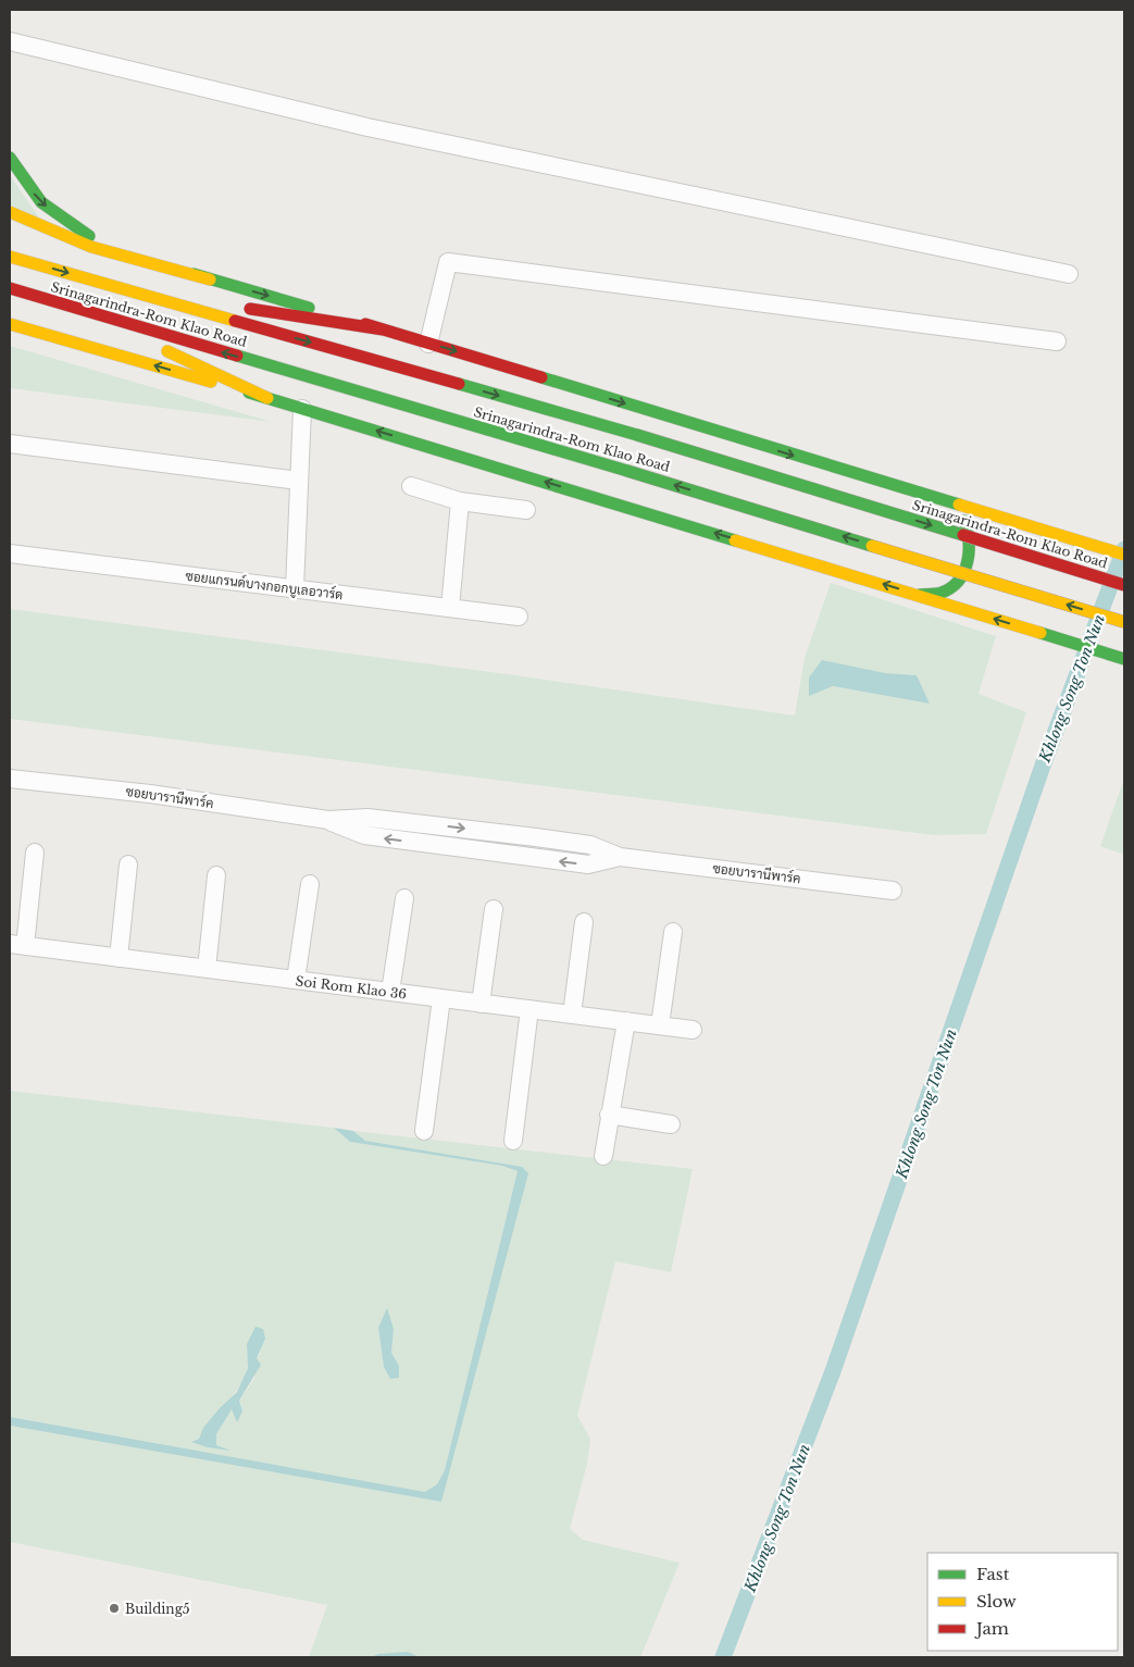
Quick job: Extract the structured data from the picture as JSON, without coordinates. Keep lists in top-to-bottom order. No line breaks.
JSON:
{"streets":{"main road":["Srinagarindra-Rom Klao Road"],"street":["ซอยแกรนด์บางกอกบูเลอวาร์ด","ซอยบารานีพาร์ค","Soi Rom Klao 36"]},"water":["Khlong Song Ton Nun"],"places":["Building5"],"legend":["Fast","Slow","Jam"]}
